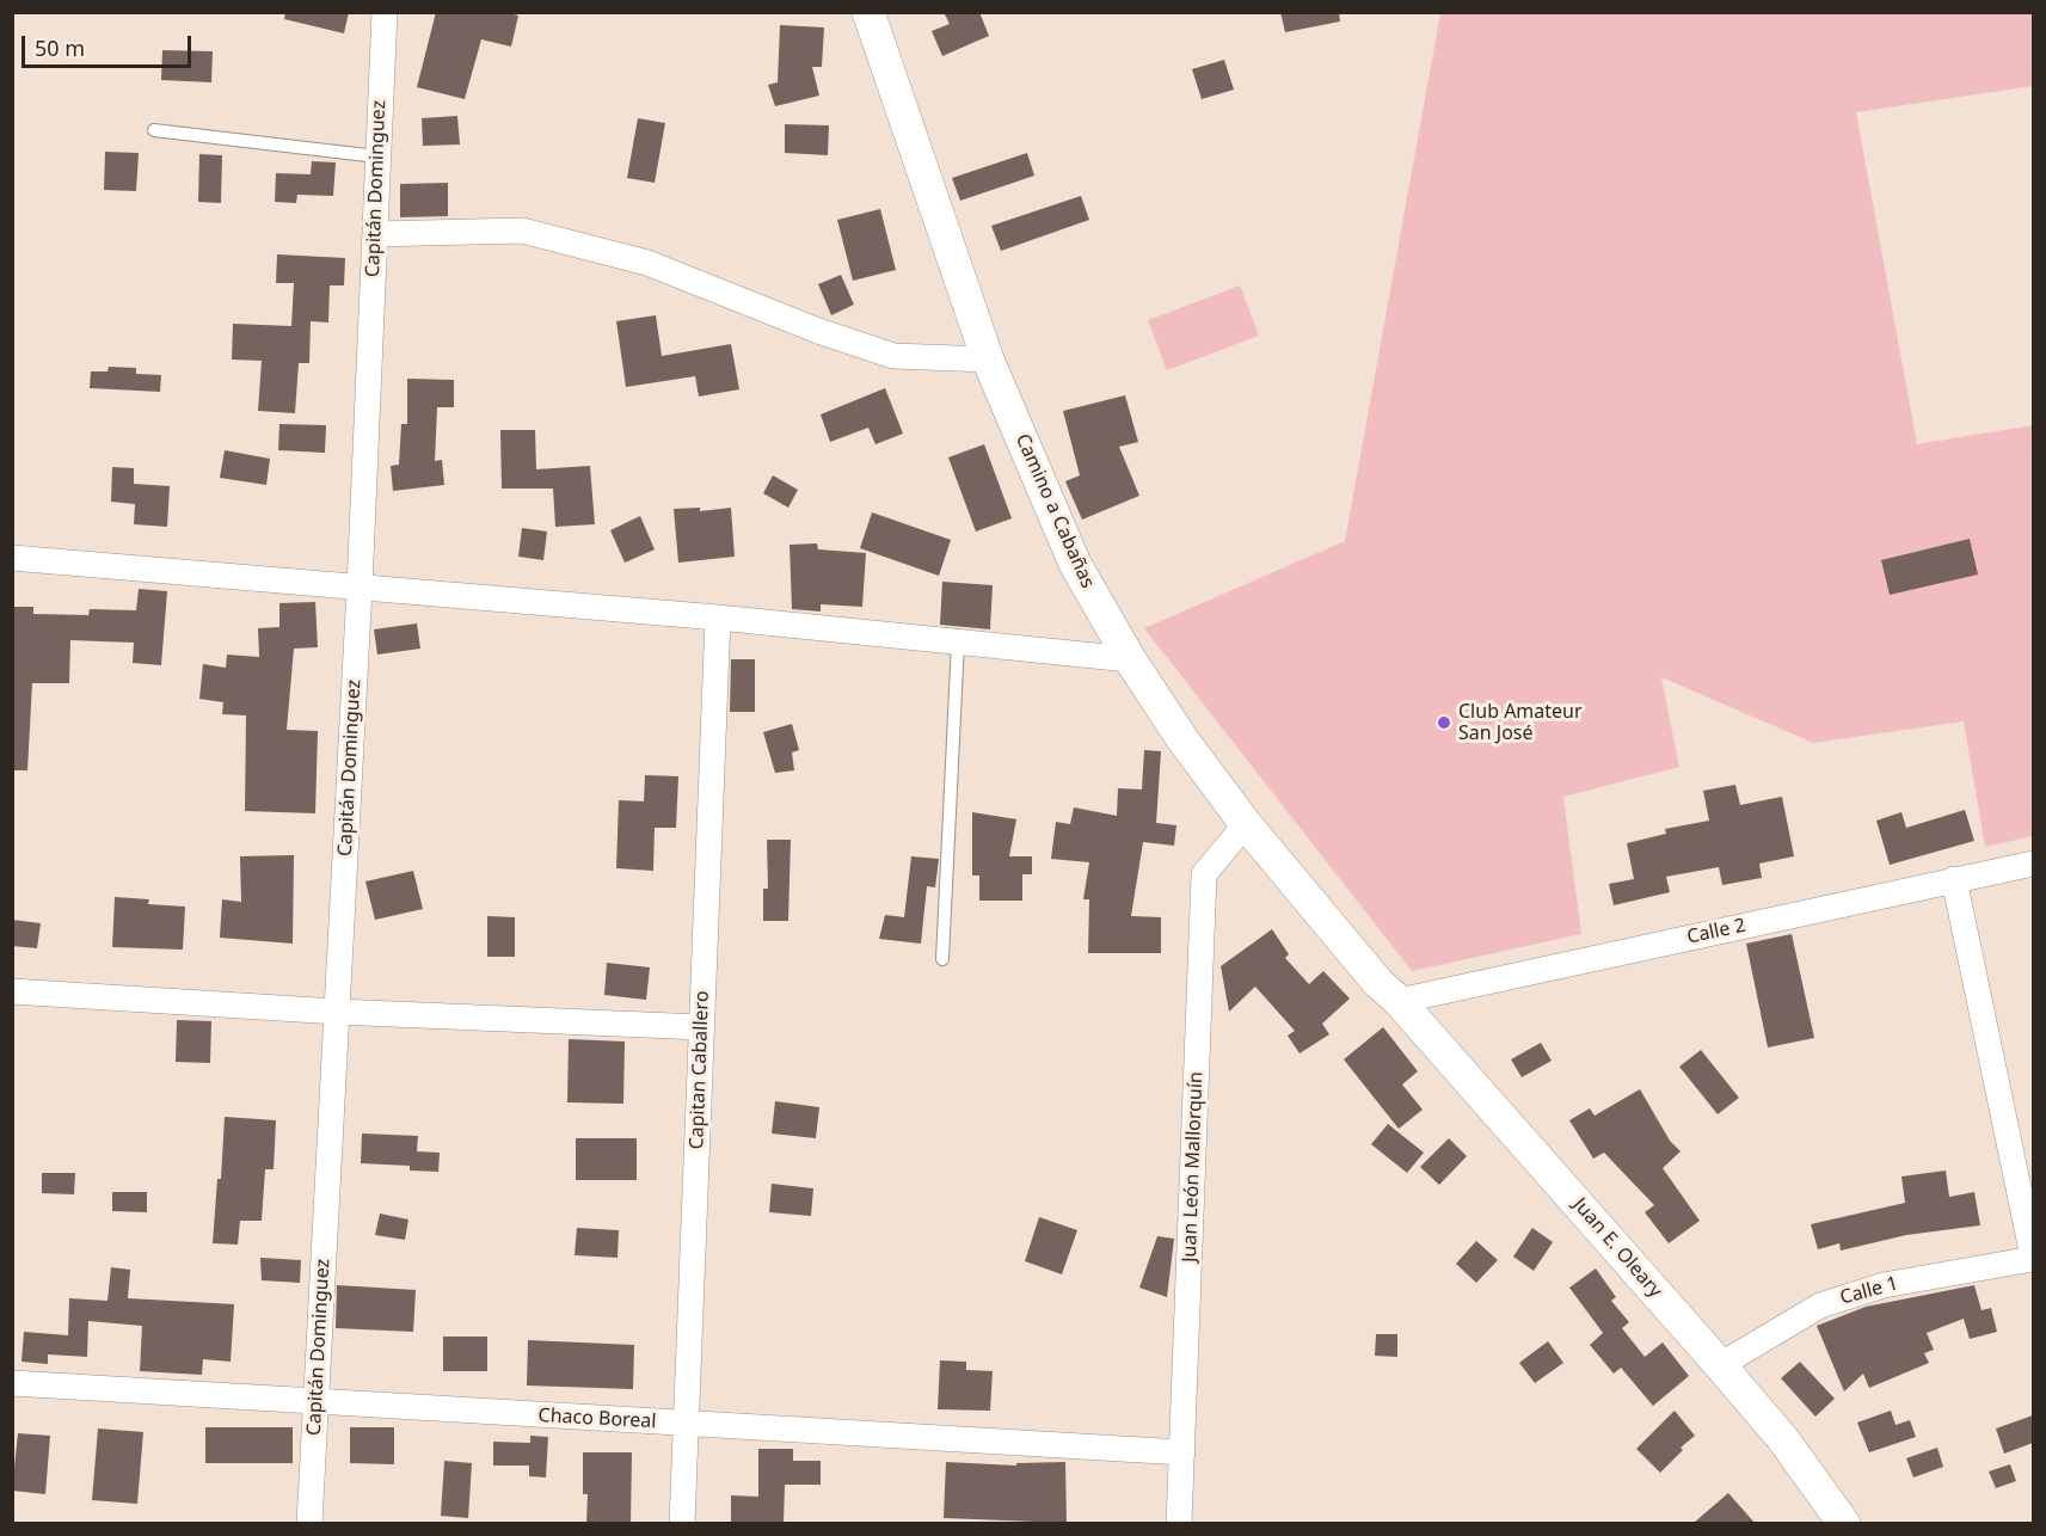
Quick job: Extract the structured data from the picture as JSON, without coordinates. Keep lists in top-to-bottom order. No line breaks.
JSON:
{"streets":{"street":["Capitán Dominguez","Camino a Cabañas","Calle 2","Capitan Caballero","Juan León Mallorquín","Juan E. Oleary","Calle 1","Chaco Boreal"]},"crossings":[["Capitán Dominguez","Chaco Boreal"],["Camino a Cabañas","Calle 2"],["Camino a Cabañas","Juan León Mallorquín"],["Camino a Cabañas","Juan E. Oleary"],["Calle 2","Juan E. Oleary"],["Capitan Caballero","Chaco Boreal"],["Juan León Mallorquín","Chaco Boreal"],["Juan E. Oleary","Calle 1"]],"places":["Club Amateur San José"],"scale_bar":"50 m"}
